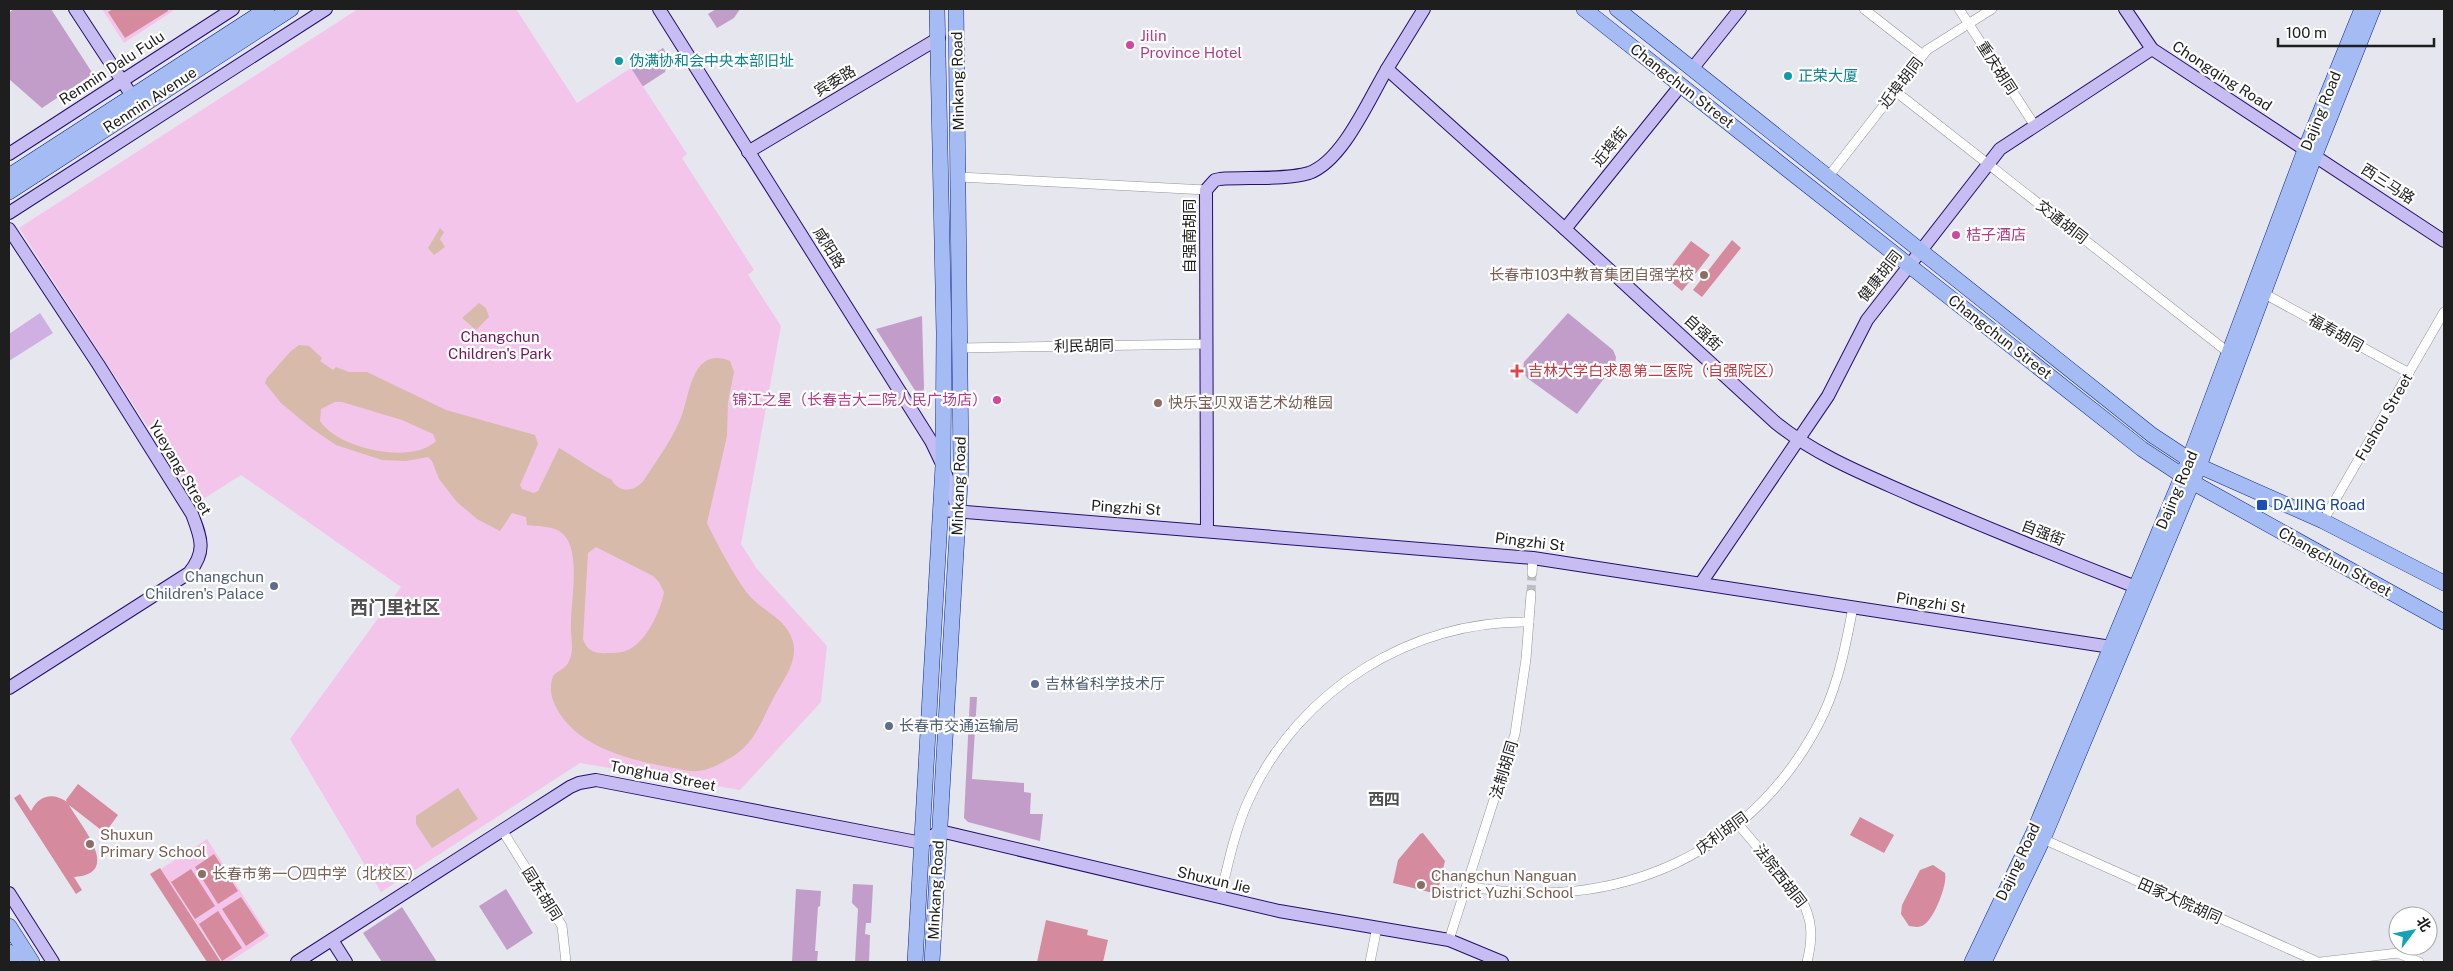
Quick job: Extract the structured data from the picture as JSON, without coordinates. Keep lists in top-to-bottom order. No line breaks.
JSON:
{"streets":{"main road":["Minkang Road","Changchun Street","Renmin Avenue","Dajing Road"],"street":["Renmin Dalu Fulu","重庆胡同","Chongqing Road","宾委路","近埠胡同","近埠街","西三马路","交通胡同","自强南胡同","咸阳路","健康胡同","自强街","福寿胡同","利民胡同","Fushou Street","Yueyang Street","Pingzhi St","法制胡同","Tonghua Street","庆利胡同","法院西胡同","Shuxun Jie","园东胡同","田家大院胡同"]},"crossings":[["重庆胡同","近埠胡同"],["重庆胡同","健康胡同"],["Chongqing Road","Dajing Road"],["Chongqing Road","西三马路"],["Chongqing Road","健康胡同"],["宾委路","Minkang Road"],["宾委路","咸阳路"],["Minkang Road","自强南胡同"],["Minkang Road","咸阳路"],["Minkang Road","利民胡同"],["Minkang Road","Pingzhi St"],["Minkang Road","Tonghua Street"],["Minkang Road","Shuxun Jie"],["近埠胡同","Changchun Street"],["近埠胡同","交通胡同"],["Changchun Street","Dajing Road"],["Changchun Street","近埠街"],["Changchun Street","健康胡同"],["Changchun Street","Fushou Street"],["Dajing Road","西三马路"],["Dajing Road","交通胡同"],["Dajing Road","自强街"],["Dajing Road","福寿胡同"],["Dajing Road","Pingzhi St"],["Dajing Road","田家大院胡同"],["近埠街","自强街"],["交通胡同","健康胡同"],["自强南胡同","利民胡同"],["自强南胡同","Pingzhi St"],["咸阳路","Pingzhi St"],["健康胡同","自强街"],["健康胡同","Pingzhi St"],["福寿胡同","Fushou Street"],["Pingzhi St","庆利胡同"],["法制胡同","庆利胡同"],["法制胡同","Shuxun Jie"],["Tonghua Street","园东胡同"],["庆利胡同","法院西胡同"]],"districts":["西门里社区","西四"],"parks":["Changchun Children's Park"],"places":{"other":["Jilin Province Hotel","伪满协和会中央本部旧址","正荣大厦","桔子酒店","长春市103中教育集团自强学校","锦江之星（长春吉大二院人民广场店）","快乐宝贝双语艺术幼稚园","Changchun Children's Palace","吉林省科学技术厅","长春市交通运输局","Shuxun Primary School","长春市第一〇四中学（北校区）","Changchun Nanguan District Yuzhi School"],"health":["吉林大学白求恩第二医院（自强院区）"],"transit":["DAJING Road"]},"scale_bar":"100 m","north":"top right"}
